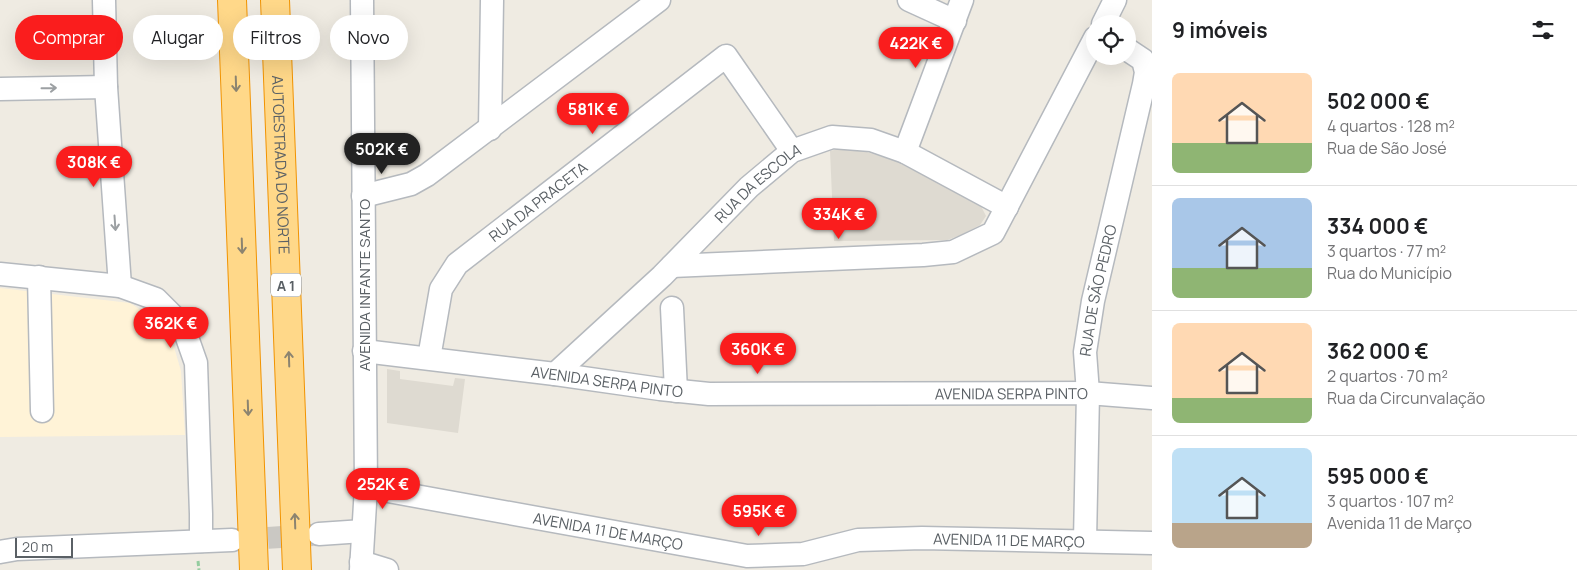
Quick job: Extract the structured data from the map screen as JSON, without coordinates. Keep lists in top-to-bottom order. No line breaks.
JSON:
{"streets":{"highway":["AUTOESTRADA DO NORTE","A 1"],"street":["RUA DA ESCOLA","RUA DA PRACETA","AVENIDA INFANTE SANTO","RUA DE SÃO PEDRO","AVENIDA SERPA PINTO","AVENIDA 11 DE MARÇO"]},"crossings":[["RUA DA ESCOLA","RUA DA PRACETA"],["RUA DA ESCOLA","AVENIDA SERPA PINTO"],["RUA DA PRACETA","AVENIDA SERPA PINTO"],["AVENIDA INFANTE SANTO","AVENIDA SERPA PINTO"],["AVENIDA INFANTE SANTO","AVENIDA 11 DE MARÇO"],["RUA DE SÃO PEDRO","AVENIDA SERPA PINTO"],["RUA DE SÃO PEDRO","AVENIDA 11 DE MARÇO"]],"scale_bar":"20 m","page":{"heading":"9 imóveis","chip":["Comprar","Alugar","Filtros","Novo"],"price":["422K €","581K €","502K €","308K €","334K €","362K €","360K €","252K €","595K €"],"list":[{"name":"502 000 €","note":"4 quartos · 128 m² · Rua de São José"},{"name":"334 000 €","note":"3 quartos · 77 m² · Rua do Município"},{"name":"362 000 €","note":"2 quartos · 70 m² · Rua da Circunvalação"},{"name":"595 000 €","note":"3 quartos · 107 m² · Avenida 11 de Março"}],"scale":"20 m"}}
